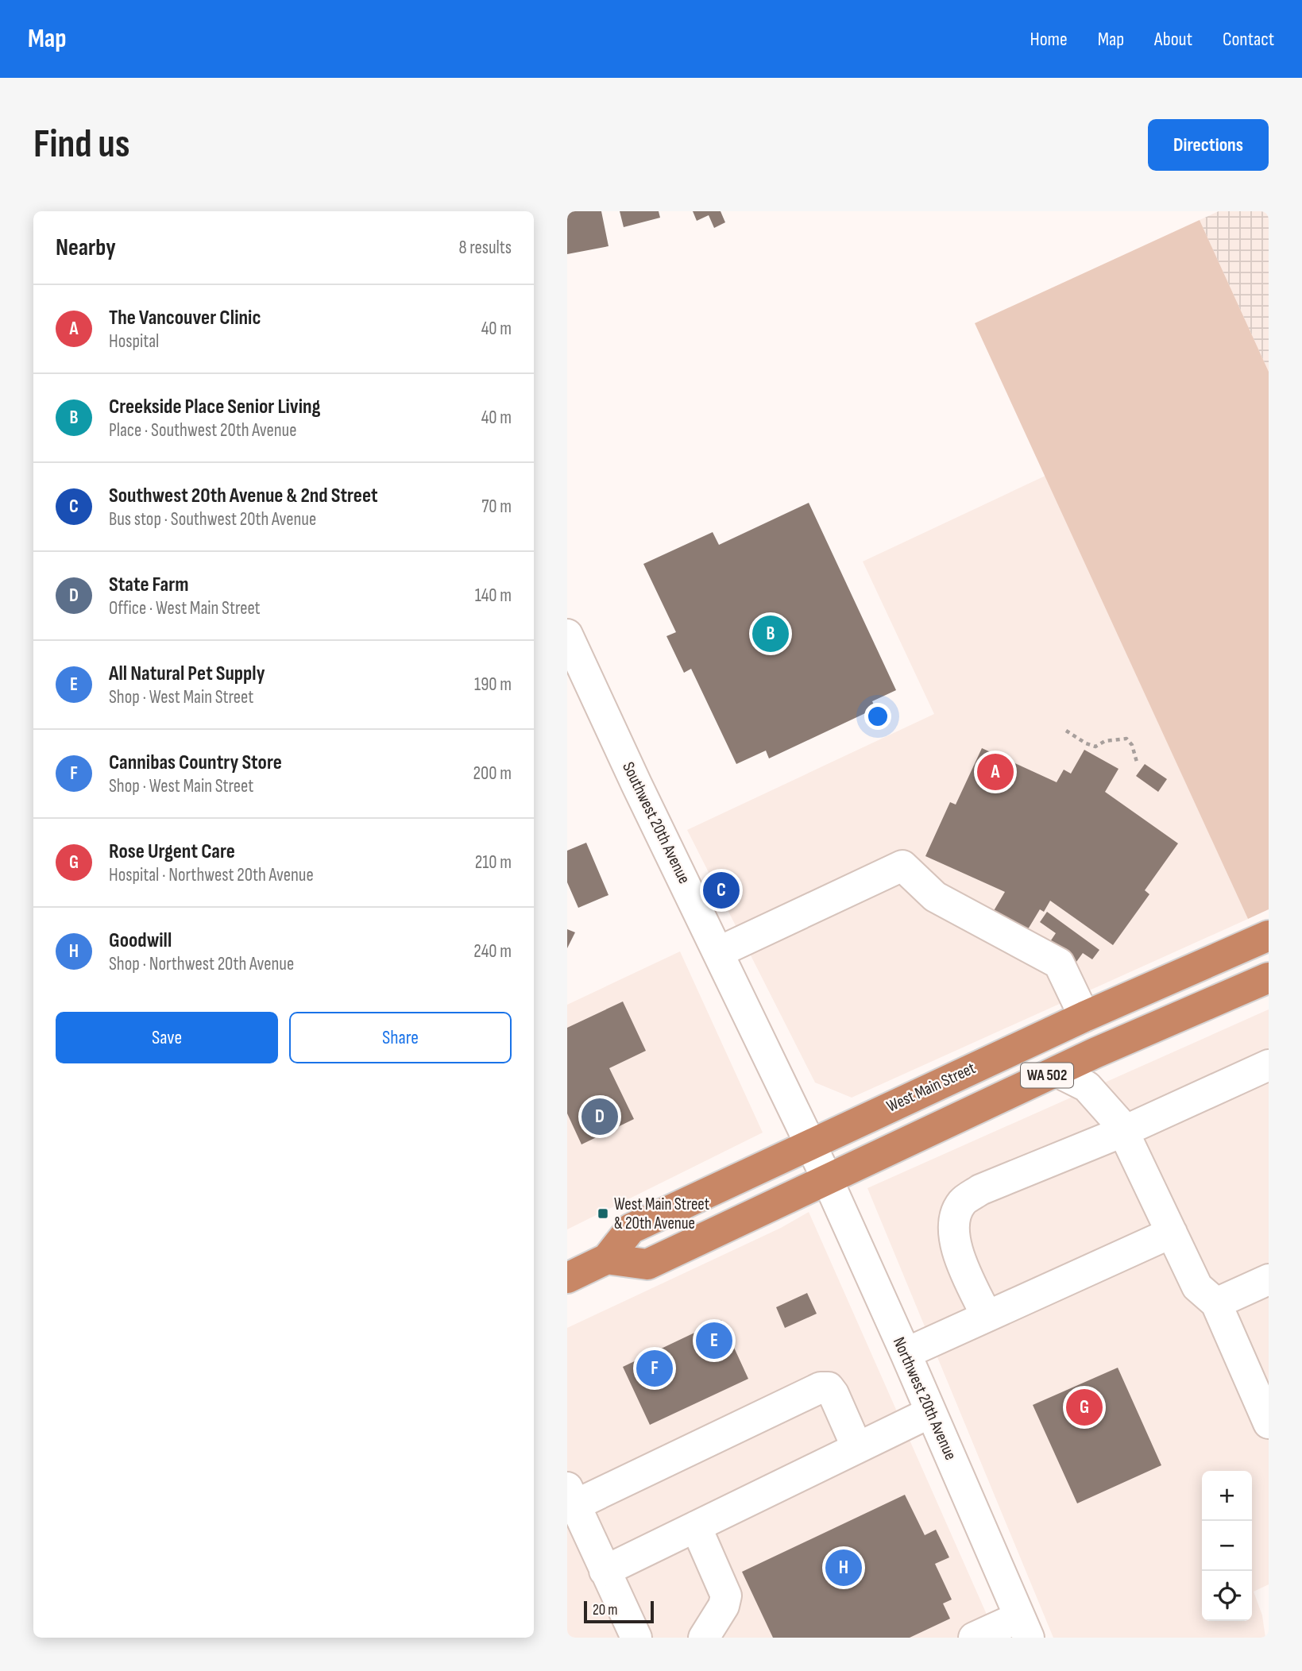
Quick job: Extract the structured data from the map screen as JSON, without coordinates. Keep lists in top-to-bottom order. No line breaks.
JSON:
{"streets":{"highway":["WA 502","West Main Street"],"street":["Southwest 20th Avenue","Northwest 20th Avenue"]},"crossings":[["Southwest 20th Avenue","West Main Street"],["Southwest 20th Avenue","Northwest 20th Avenue"],["West Main Street","Northwest 20th Avenue"]],"places":{"transit":["West Main Street & 20th Avenue"]},"scale_bar":"20 m","page":{"header":"Map","nav":["Home","Map","About","Contact"],"buttons":["Directions",["Save","Share"]],"title":"Find us","heading":["Nearby","8 results"],"list":[{"mark":"A","name":"The Vancouver Clinic","note":"Hospital","value":"40 m"},{"mark":"B","name":"Creekside Place Senior Living","note":"Place · Southwest 20th Avenue","value":"40 m"},{"mark":"C","name":"Southwest 20th Avenue & 2nd Street","note":"Bus stop · Southwest 20th Avenue","value":"70 m"},{"mark":"D","name":"State Farm","note":"Office · West Main Street","value":"140 m"},{"mark":"E","name":"All Natural Pet Supply","note":"Shop · West Main Street","value":"190 m"},{"mark":"F","name":"Cannibas Country Store","note":"Shop · West Main Street","value":"200 m"},{"mark":"G","name":"Rose Urgent Care","note":"Hospital · Northwest 20th Avenue","value":"210 m"},{"mark":"H","name":"Goodwill","note":"Shop · Northwest 20th Avenue","value":"240 m"}],"pins":["B","A","C","D","E","F","G","H"],"map_buttons":["+","−"],"scale":"20 m"}}
